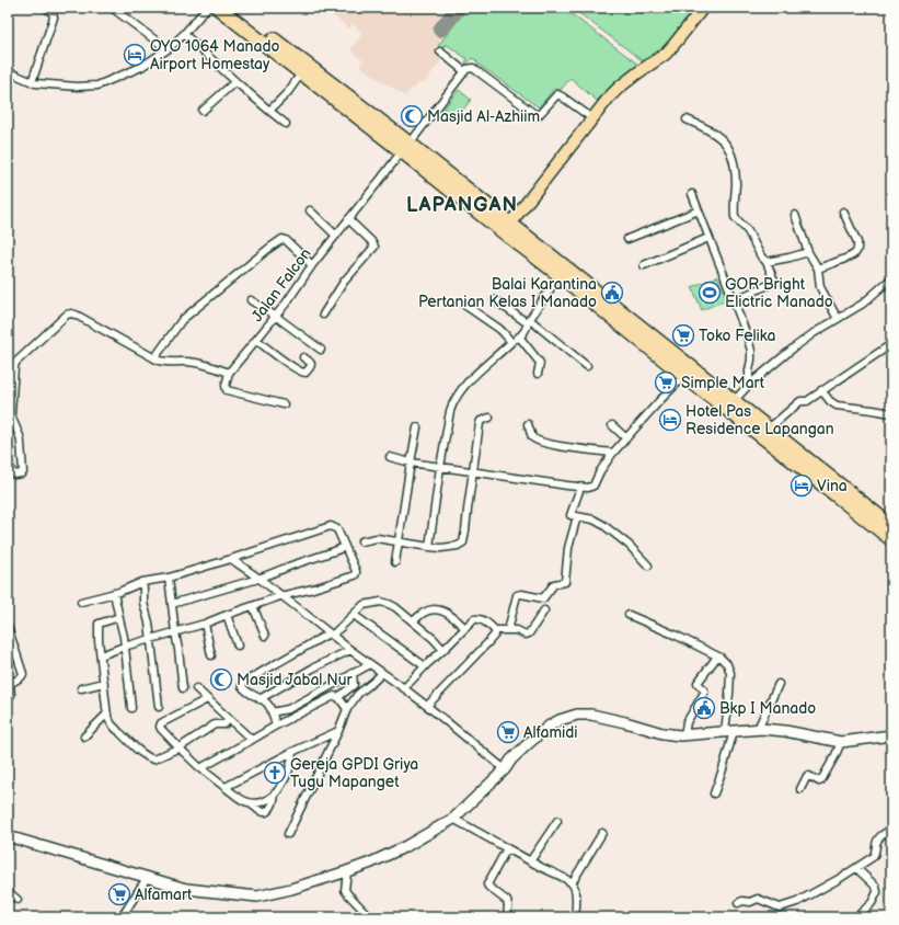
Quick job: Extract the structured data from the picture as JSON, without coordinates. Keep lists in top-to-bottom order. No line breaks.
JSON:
{"streets":{"street":["Jalan Falcon"]},"districts":["LAPANGAN"],"places":{"hotel":["OYO 1064 Manado Airport Homestay","Hotel Pas Residence Lapangan","Vina"],"mosque":["Masjid Al-Azhiim","Masjid Jabal Nur"],"public building":["Balai Karantina Pertanian Kelas I Manado","Bkp I Manado"],"sports":["GOR Bright Elictric Manado"],"supermarket":["Toko Felika","Simple Mart","Alfamidi","Alfamart"],"church":["Gereja GPDI Griya Tugu Mapanget"]}}
